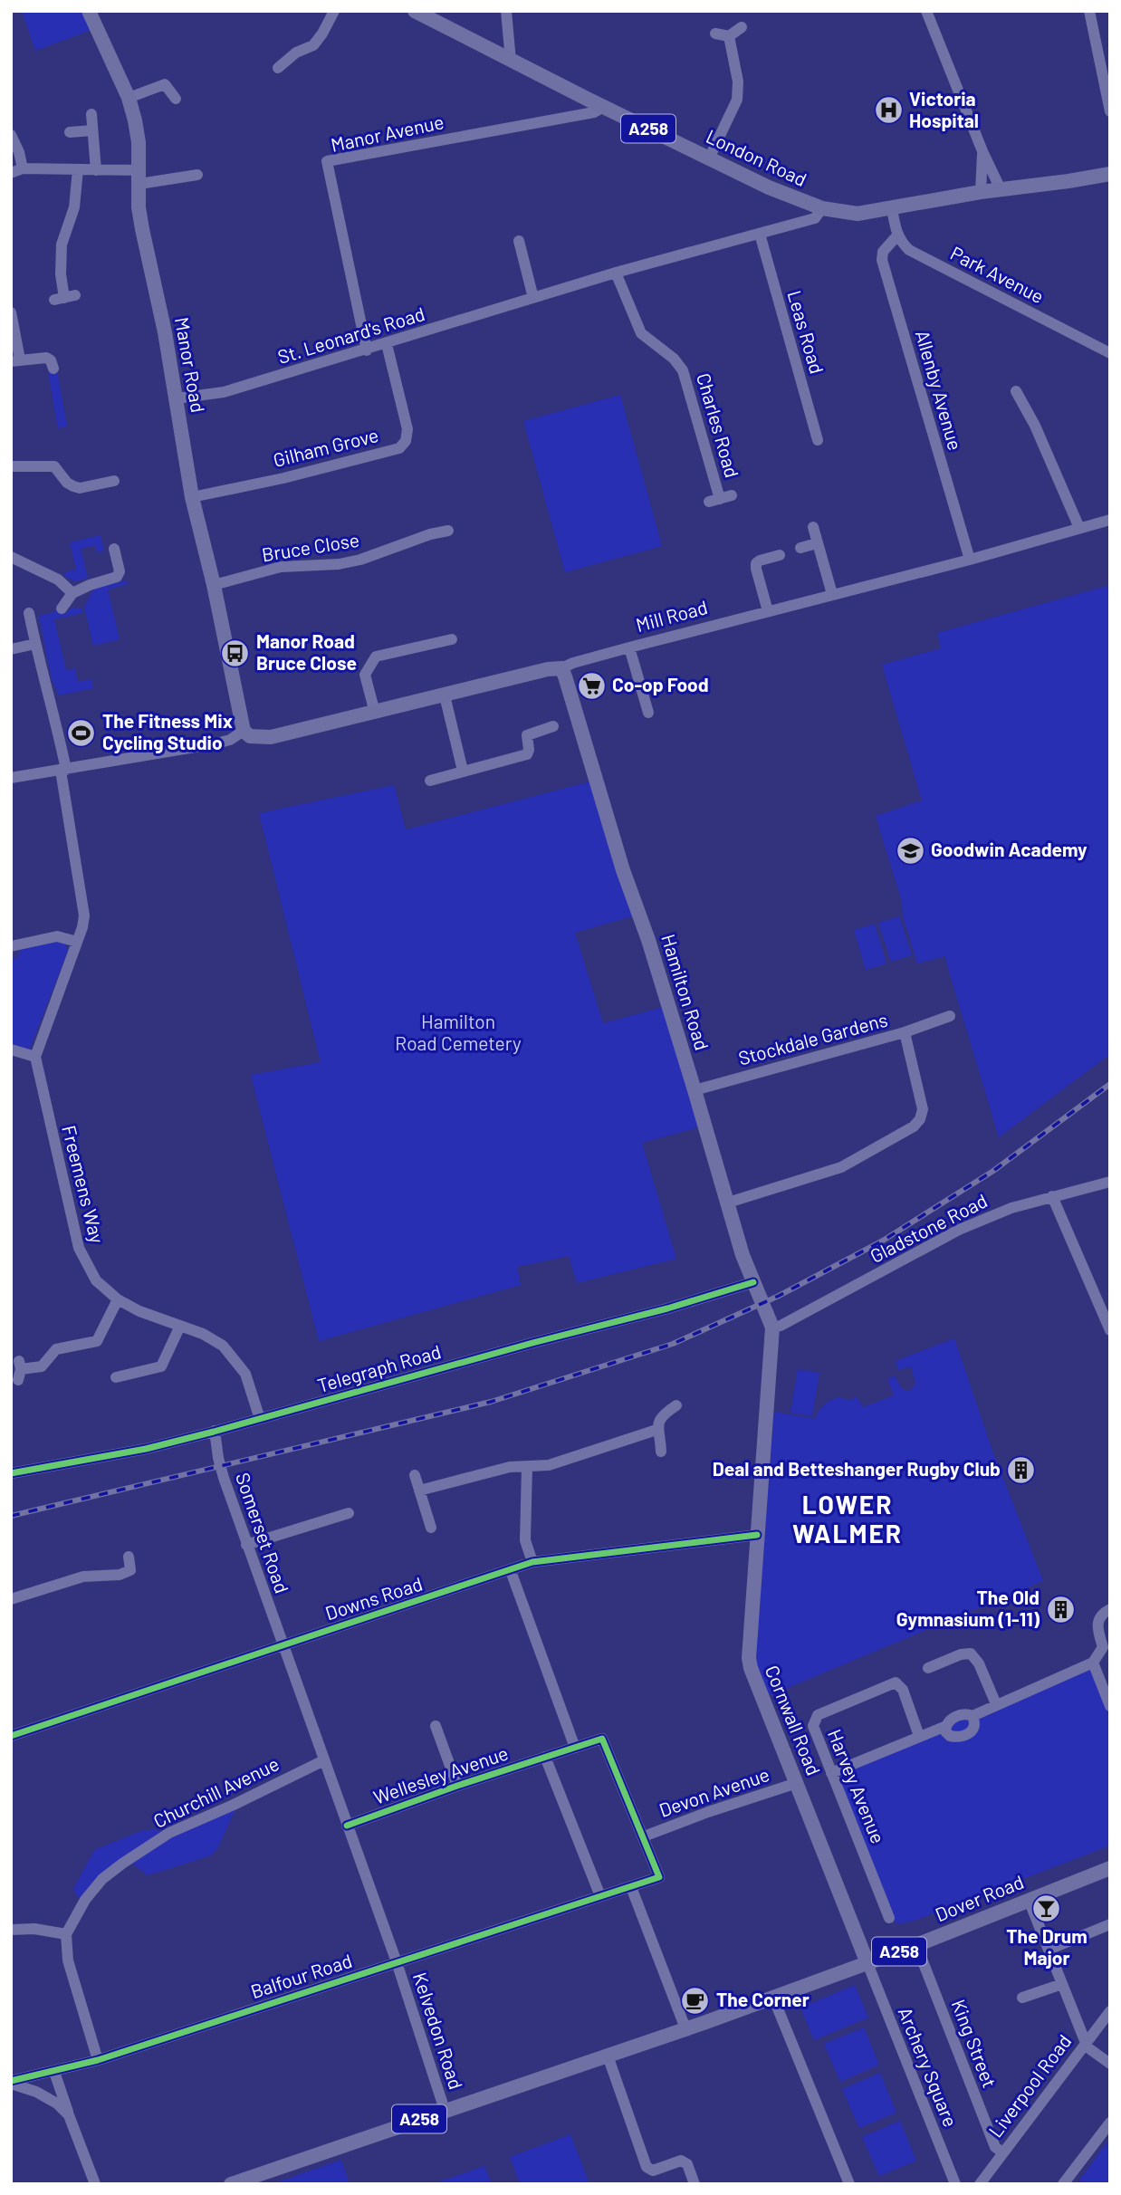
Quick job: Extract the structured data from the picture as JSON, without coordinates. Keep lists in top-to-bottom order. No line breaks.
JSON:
{"streets":{"main road":["A258","London Road","Manor Road","Mill Road","Hamilton Road","Cornwall Road","Dover Road"],"street":["Manor Avenue","Park Avenue","Leas Road","St. Leonard's Road","Allenby Avenue","Charles Road","Gilham Grove","Bruce Close","Stockdale Gardens","Freemens Way","Gladstone Road","Telegraph Road","Somerset Road","Downs Road","Wellesley Avenue","Harvey Avenue","Churchill Avenue","Devon Avenue","Balfour Road","Kelvedon Road","King Street","Archery Square","Liverpool Road"]},"crossings":[["A258","Dover Road"],["A258","Kelvedon Road"],["Manor Avenue","London Road"],["Manor Avenue","St. Leonard's Road"],["London Road","St. Leonard's Road"],["Park Avenue","Allenby Avenue"],["Leas Road","St. Leonard's Road"],["St. Leonard's Road","Manor Road"],["St. Leonard's Road","Charles Road"],["St. Leonard's Road","Gilham Grove"],["Manor Road","Gilham Grove"],["Manor Road","Bruce Close"],["Manor Road","Mill Road"],["Allenby Avenue","Mill Road"],["Mill Road","Hamilton Road"],["Hamilton Road","Stockdale Gardens"],["Hamilton Road","Gladstone Road"],["Hamilton Road","Telegraph Road"],["Hamilton Road","Cornwall Road"],["Freemens Way","Telegraph Road"],["Gladstone Road","Cornwall Road"],["Telegraph Road","Somerset Road"],["Somerset Road","Downs Road"],["Somerset Road","Wellesley Avenue"],["Somerset Road","Churchill Avenue"],["Somerset Road","Kelvedon Road"],["Downs Road","Cornwall Road"],["Cornwall Road","Devon Avenue"],["Cornwall Road","Dover Road"],["Cornwall Road","Archery Square"],["Wellesley Avenue","Devon Avenue"],["Wellesley Avenue","Balfour Road"],["Wellesley Avenue","Kelvedon Road"],["Devon Avenue","Balfour Road"],["Dover Road","King Street"],["Dover Road","Archery Square"],["Balfour Road","Kelvedon Road"],["King Street","Liverpool Road"]],"districts":["LOWER WALMER"],"parks":["Hamilton Road Cemetery"],"places":{"hospital":["Victoria Hospital"],"bus stop":["Manor Road Bruce Close"],"supermarket":["Co-op Food"],"sports":["The Fitness Mix Cycling Studio"],"school or university":["Goodwin Academy"],"building":["Deal and Betteshanger Rugby Club","The Old Gymnasium (1-11)"],"bar":["The Drum Major"],"cafe":["The Corner"]}}
